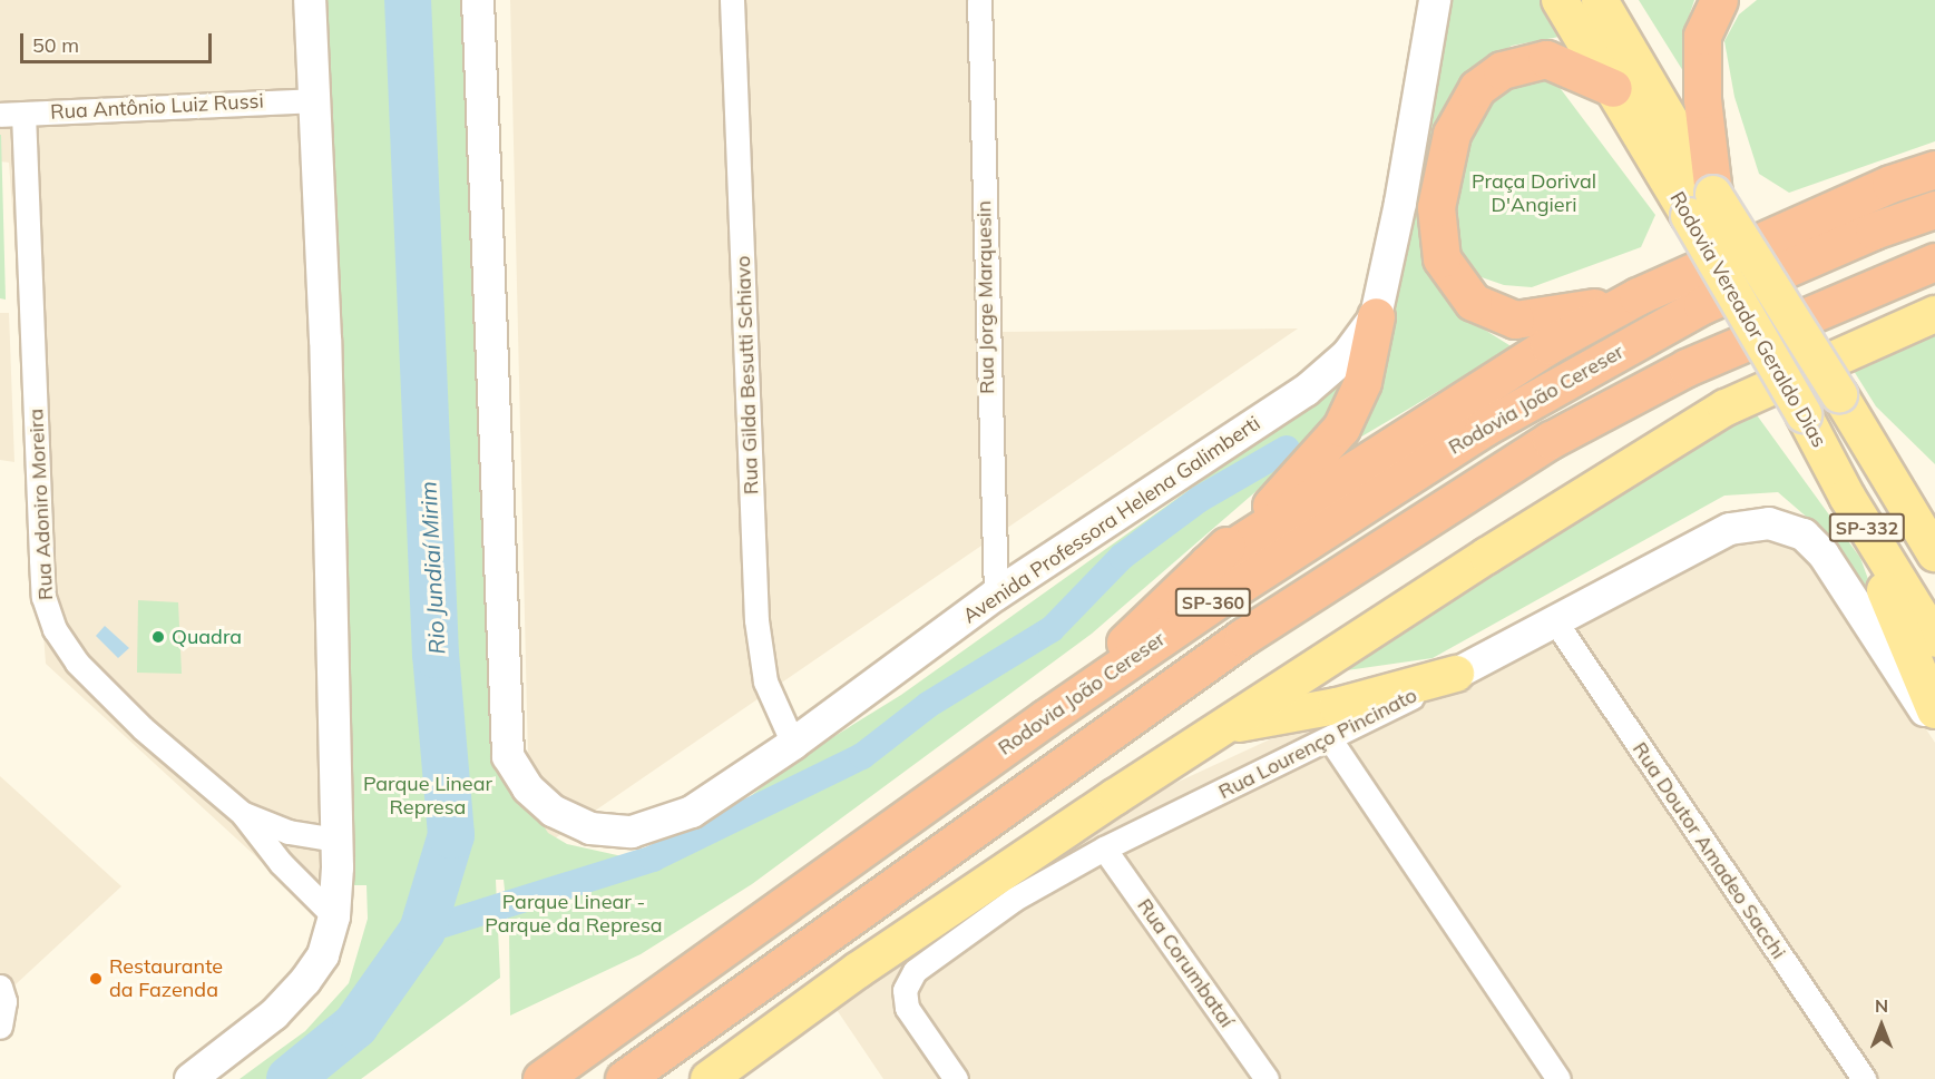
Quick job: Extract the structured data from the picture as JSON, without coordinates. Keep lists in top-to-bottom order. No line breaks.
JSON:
{"streets":{"highway":["Rodovia João Cereser","SP-360"],"main road":["Rodovia Vereador Geraldo Dias","SP-332"],"street":["Rua Antônio Luiz Russi","Rua Jorge Marquesin","Rua Gilda Besutti Schiavo","Rua Adoniro Moreira","Avenida Professora Helena Galimberti","Rua Lourenço Pincinato","Rua Doutor Amadeo Sacchi","Rua Corumbataí"]},"crossings":[["Rua Antônio Luiz Russi","Rua Adoniro Moreira"],["Rua Jorge Marquesin","Avenida Professora Helena Galimberti"],["Rua Gilda Besutti Schiavo","Avenida Professora Helena Galimberti"],["Rua Lourenço Pincinato","Rua Doutor Amadeo Sacchi"],["Rua Lourenço Pincinato","Rua Corumbataí"]],"water":["Rio Jundiaí Mirim"],"parks":["Praça Dorival D'Angieri","Parque Linear Represa","Parque Linear - Parque da Represa"],"places":["Quadra","Restaurante da Fazenda"],"scale_bar":"50 m","north":"top"}
